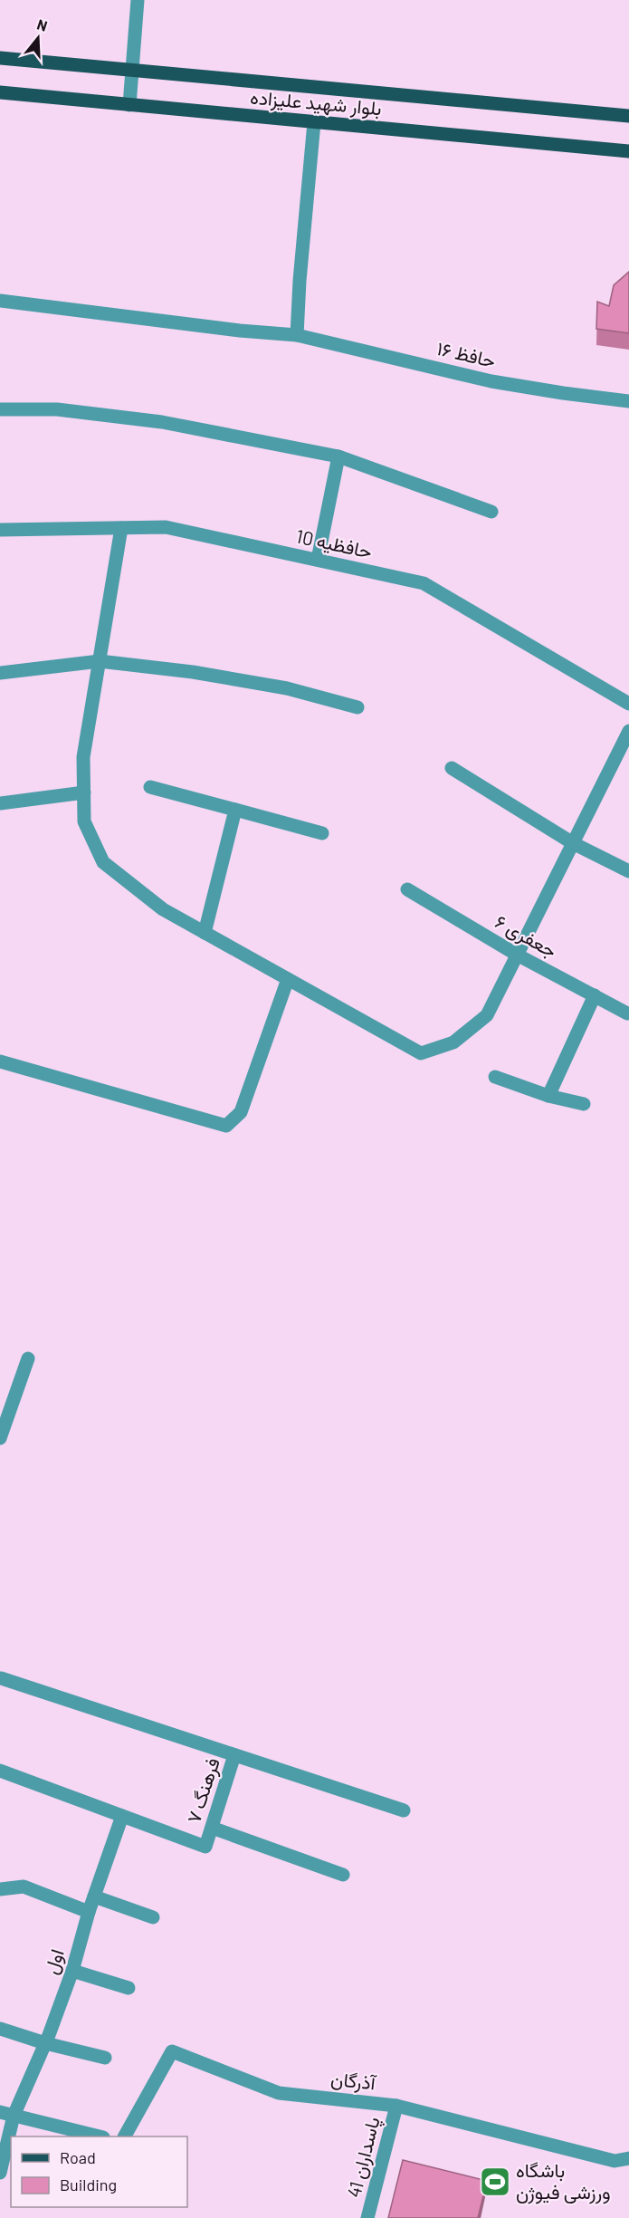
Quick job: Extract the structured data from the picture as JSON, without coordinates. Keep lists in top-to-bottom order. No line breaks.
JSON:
{"streets":{"main road":["بلوار شهید علیزاده"],"street":["حافظ ۱۶","حافظیه 10","جعفری ۶","فرهنگ ۷","اول","آذرگان","پاسداران 41"]},"crossings":[["فرهنگ ۷","اول"],["آذرگان","پاسداران 41"]],"places":{"sports":["باشگاه ورزشی فیوژن"]},"legend":["Road","Building"],"north":"top"}
